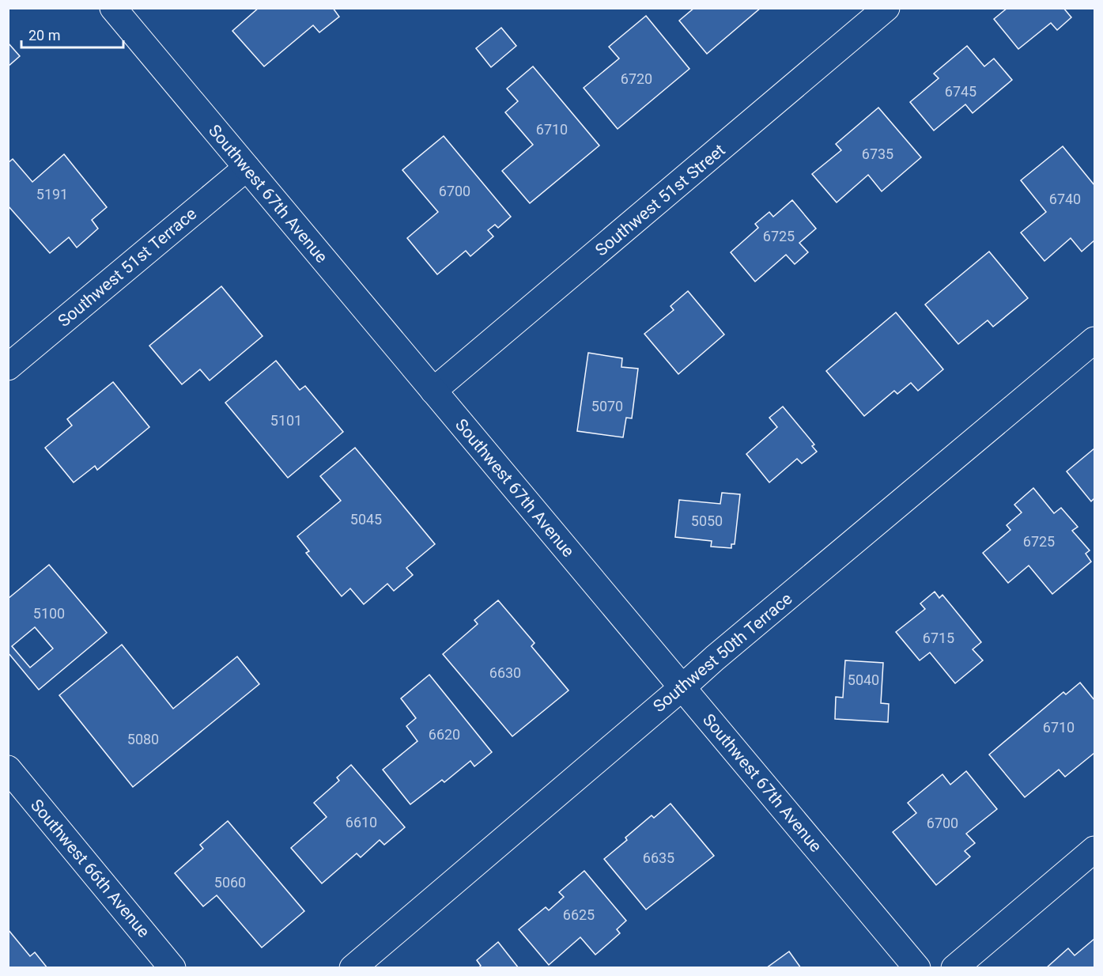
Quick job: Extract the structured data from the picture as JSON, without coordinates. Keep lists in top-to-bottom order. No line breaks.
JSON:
{"streets":{"street":["Southwest 67th Avenue","Southwest 51st Street","Southwest 51st Terrace","Southwest 50th Terrace","Southwest 66th Avenue"]},"crossings":[["Southwest 67th Avenue","Southwest 51st Street"],["Southwest 67th Avenue","Southwest 51st Terrace"],["Southwest 67th Avenue","Southwest 50th Terrace"]],"house_numbers":["6720","6745","6710","6735","6700","5191","6740","6725","5070","5101","5045","5050","6725","5100","6715","6630","5040","6710","6620","5080","6610","6700","6635","5060","6625"],"scale_bar":"20 m"}
